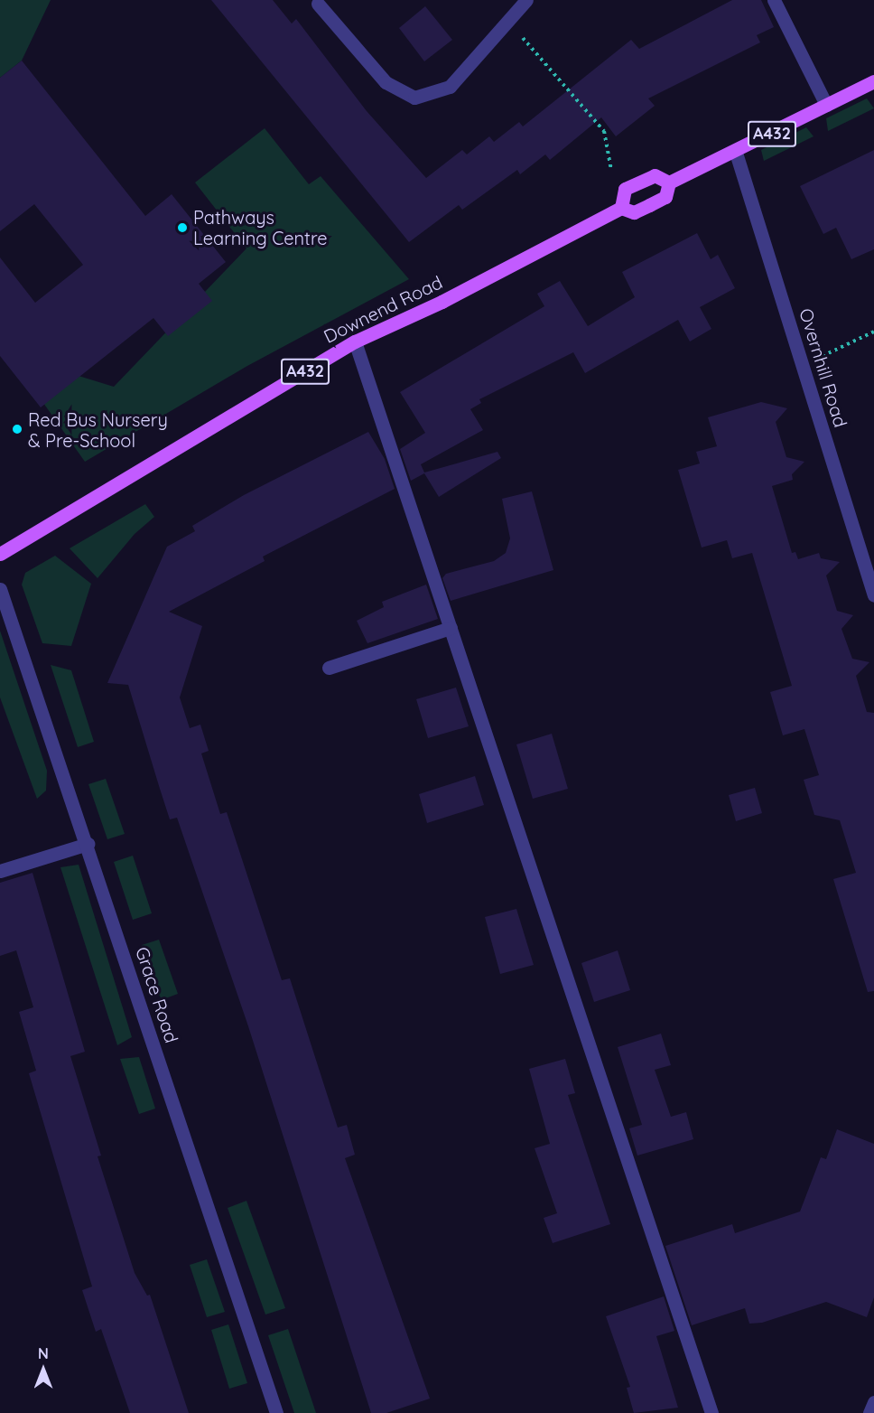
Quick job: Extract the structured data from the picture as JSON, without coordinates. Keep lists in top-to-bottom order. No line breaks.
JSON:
{"streets":{"main road":["A432","Downend Road"],"street":["Overnhill Road","Grace Road"]},"crossings":[["A432","Downend Road"],["A432","Overnhill Road"]],"places":["Pathways Learning Centre","Red Bus Nursery & Pre-School"],"north":"top"}
